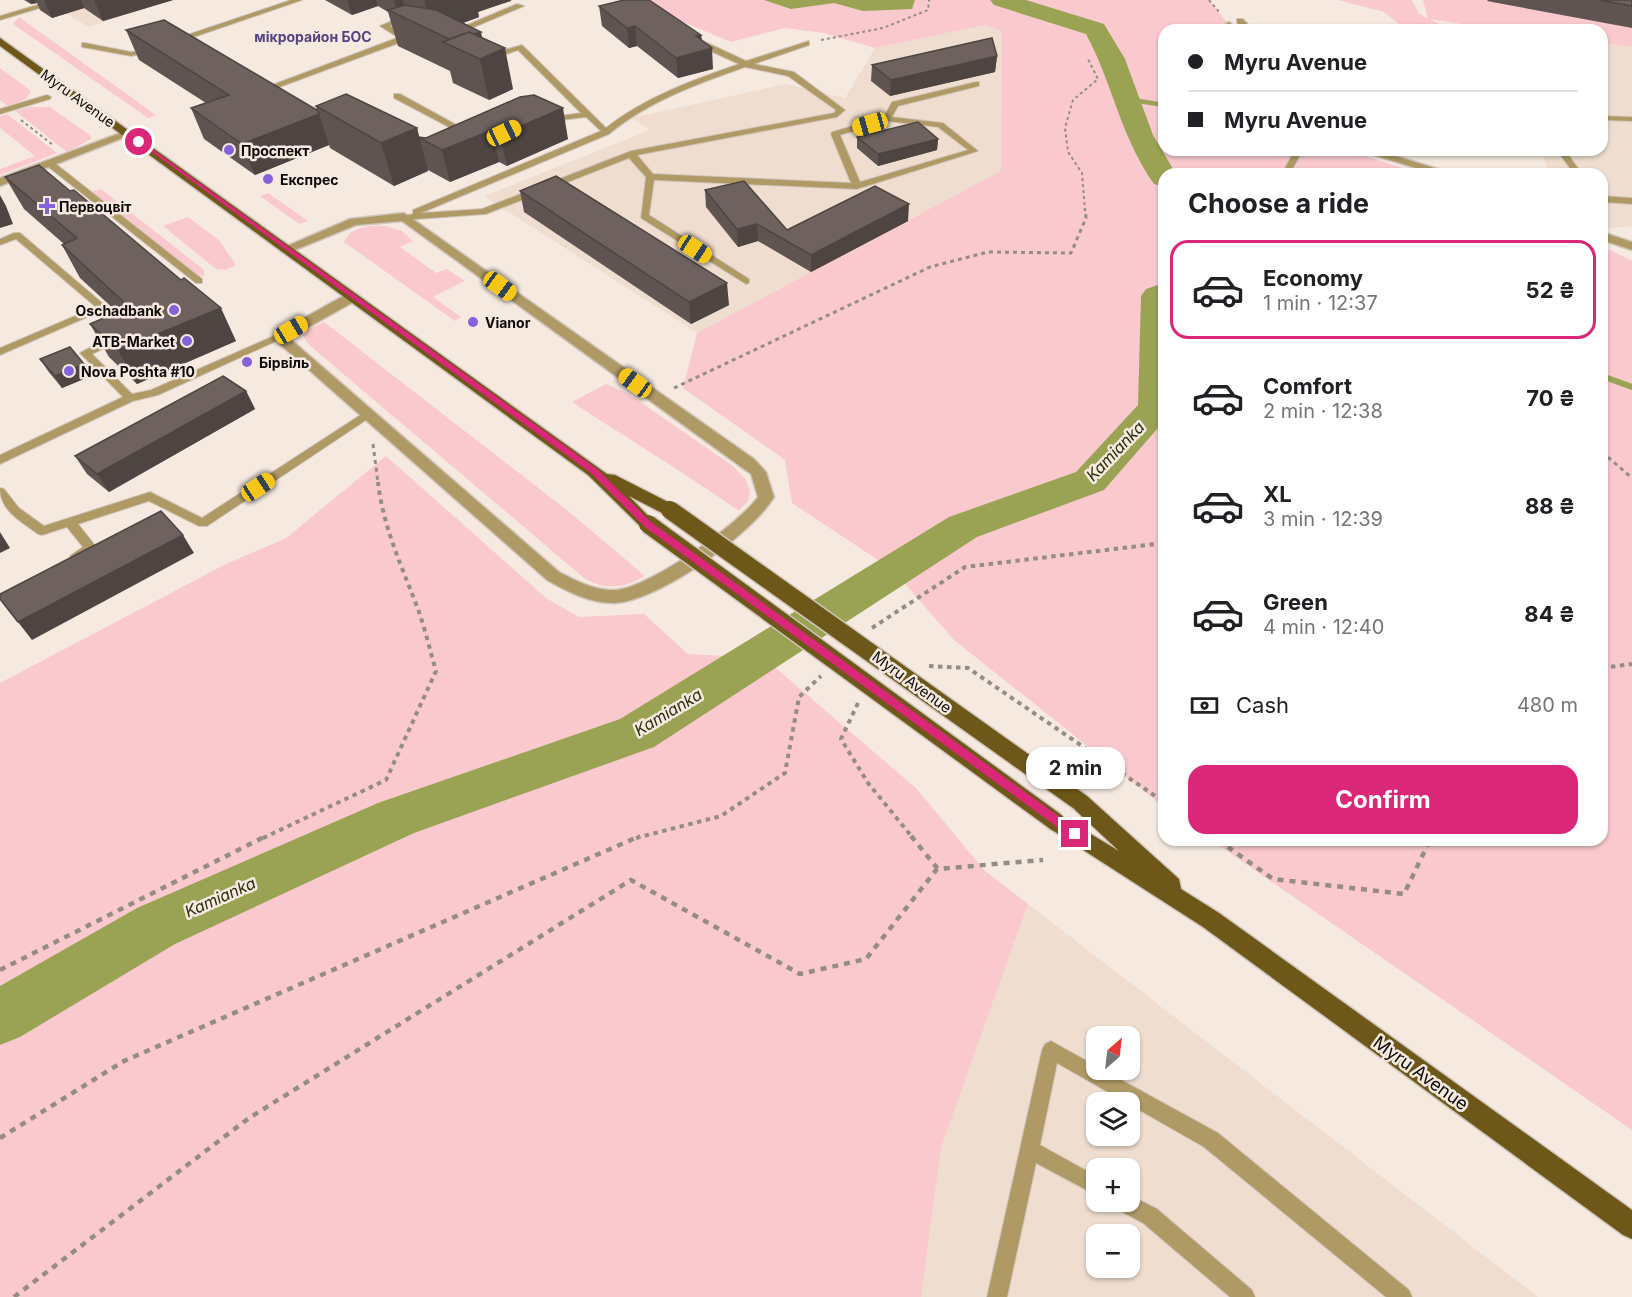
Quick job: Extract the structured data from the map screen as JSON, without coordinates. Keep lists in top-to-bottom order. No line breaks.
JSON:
{"streets":{"main road":["Myru Avenue"]},"districts":["мікрорайон БОС"],"water":["Kamianka"],"places":{"other":["Проспект","Експрес","Oschadbank","Vianor","ATB-Market","Бірвіль","Nova Poshta #10"],"health":["Первоцвіт"]},"north":"top right","page":{"banner":["Myru Avenue","Myru Avenue"],"heading":"Choose a ride","list":[{"name":"Economy","note":"1 min · 12:37","value":"52 ₴"},{"name":"Comfort","note":"2 min · 12:38","value":"70 ₴"},{"name":"XL","note":"3 min · 12:39","value":"88 ₴"},{"name":"Green","note":"4 min · 12:40","value":"84 ₴"}],"pay":["Cash","480 m"],"bubble":"2 min","buttons":"Confirm","map_buttons":["+","−"]}}
